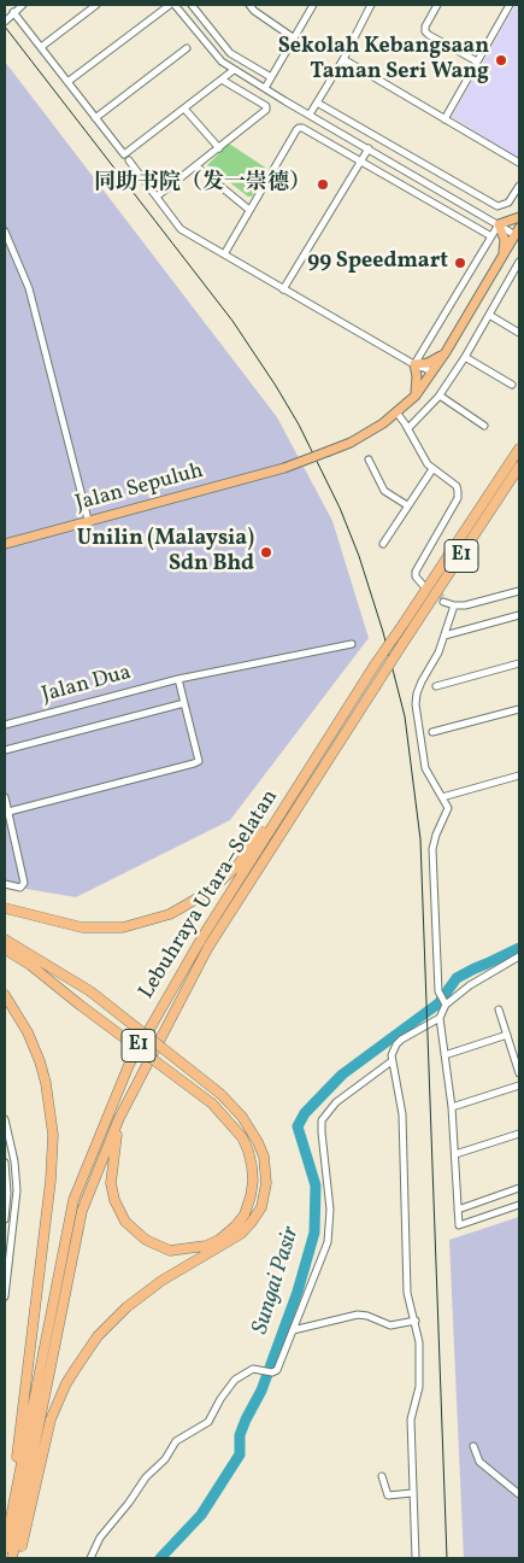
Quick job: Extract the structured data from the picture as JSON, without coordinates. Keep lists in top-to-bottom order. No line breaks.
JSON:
{"streets":{"highway":["E1","Lebuhraya Utara–Selatan"],"main road":["Jalan Sepuluh"],"street":["Jalan Dua"]},"water":["Sungai Pasir"],"places":["Sekolah Kebangsaan Taman Seri Wang","同助书院（发一崇德）","99 Speedmart","Unilin (Malaysia) Sdn Bhd"]}
